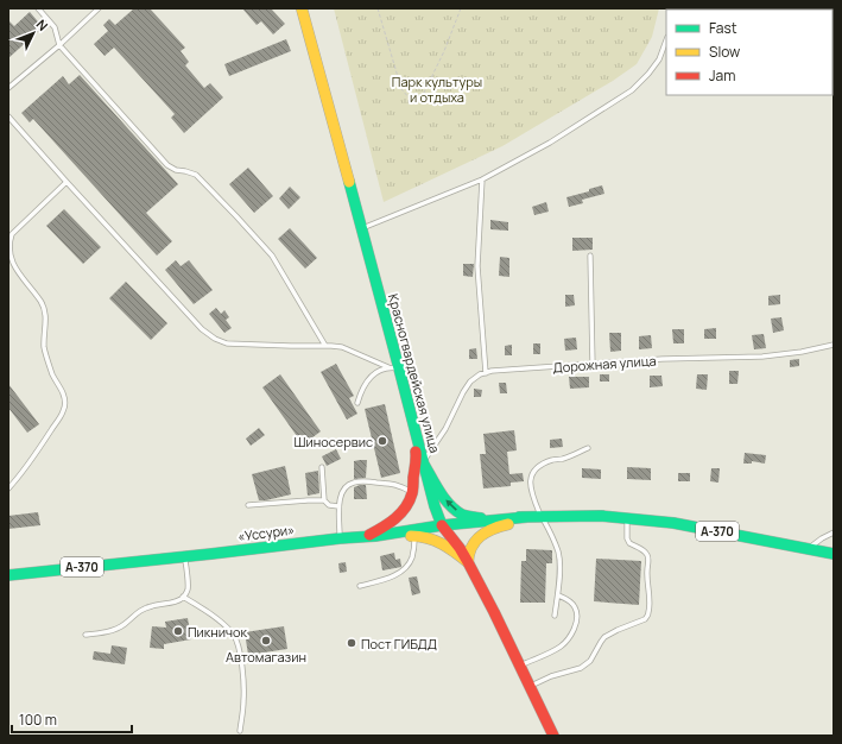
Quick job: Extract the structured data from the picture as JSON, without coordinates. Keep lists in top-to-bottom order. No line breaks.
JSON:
{"streets":{"main road":["Красногвардейская улица","А-370","«Уссури»"],"lane":["Дорожная улица"]},"crossings":[["Дорожная улица","Красногвардейская улица"],["Красногвардейская улица","«Уссури»"],["А-370","«Уссури»"]],"parks":["Парк культуры и отдыха"],"places":["Шиносервис","Пикничок","Автомагазин","Пост ГИБДД"],"legend":["Fast","Slow","Jam"],"scale_bar":"100 m","north":"top right"}
